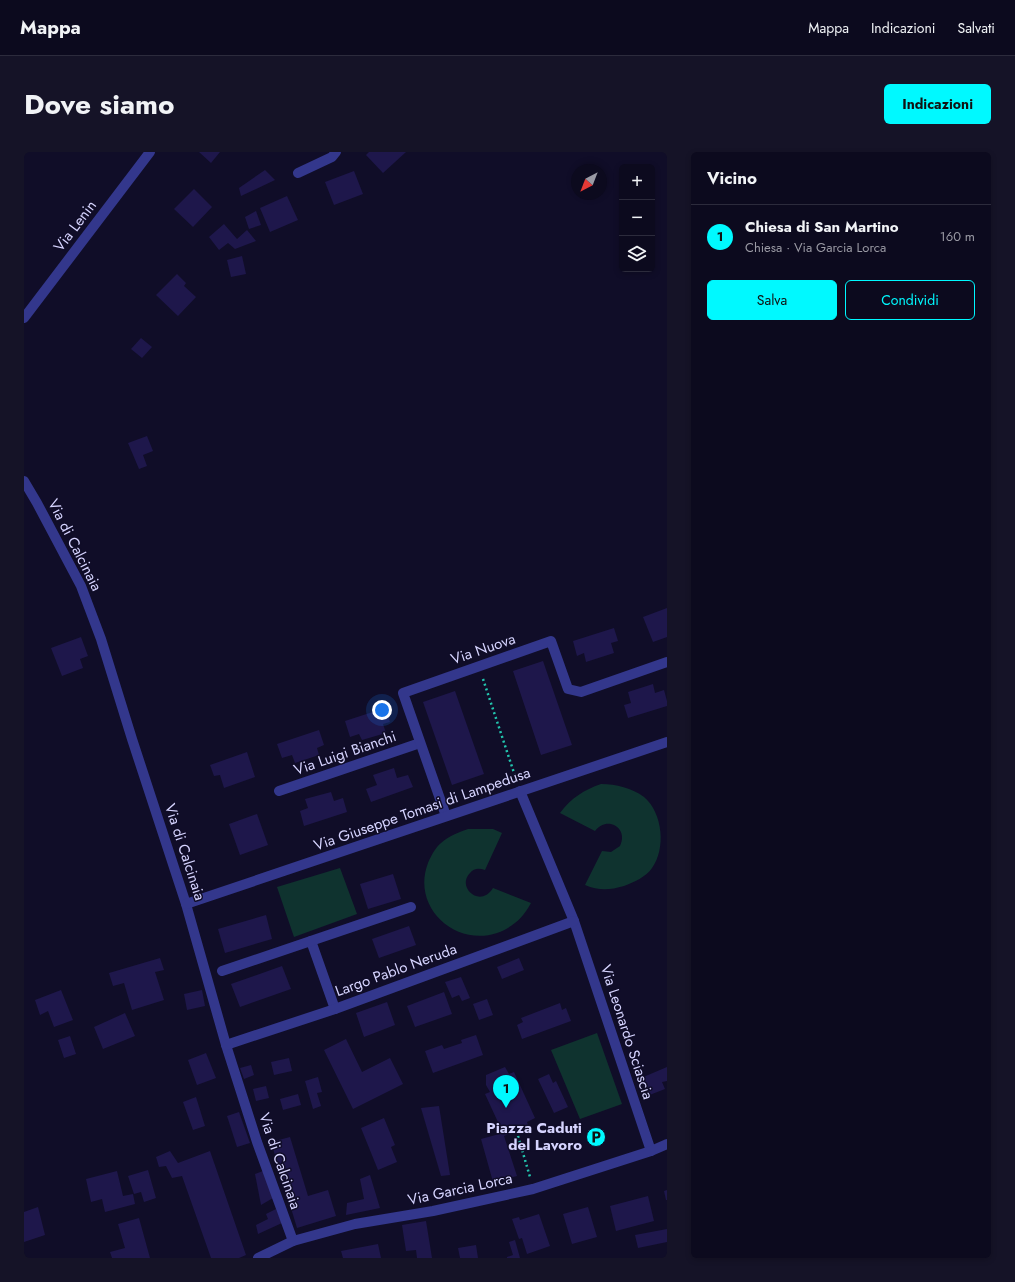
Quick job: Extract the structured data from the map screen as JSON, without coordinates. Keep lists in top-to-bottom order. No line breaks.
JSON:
{"streets":{"street":["Via Lenin","Via di Calcinaia","Via Nuova","Via Luigi Bianchi","Via Giuseppe Tomasi di Lampedusa","Largo Pablo Neruda","Via Leonardo Sciascia","Via Garcia Lorca"]},"crossings":[["Via di Calcinaia","Via Giuseppe Tomasi di Lampedusa"],["Via di Calcinaia","Largo Pablo Neruda"],["Via di Calcinaia","Via Garcia Lorca"],["Via Nuova","Via Luigi Bianchi"],["Via Nuova","Via Giuseppe Tomasi di Lampedusa"],["Via Giuseppe Tomasi di Lampedusa","Via Leonardo Sciascia"],["Largo Pablo Neruda","Via Leonardo Sciascia"],["Via Leonardo Sciascia","Via Garcia Lorca"]],"places":{"parking":["Piazza Caduti del Lavoro"]},"north":"bottom left","page":{"header":"Mappa","nav":["Mappa","Indicazioni","Salvati"],"title":"Dove siamo","buttons":["Indicazioni",["Salva","Condividi"]],"heading":"Vicino","map_buttons":["+","−"],"list":[{"mark":"1","name":"Chiesa di San Martino","note":"Chiesa · Via Garcia Lorca","value":"160 m"}],"pins":"1"}}
